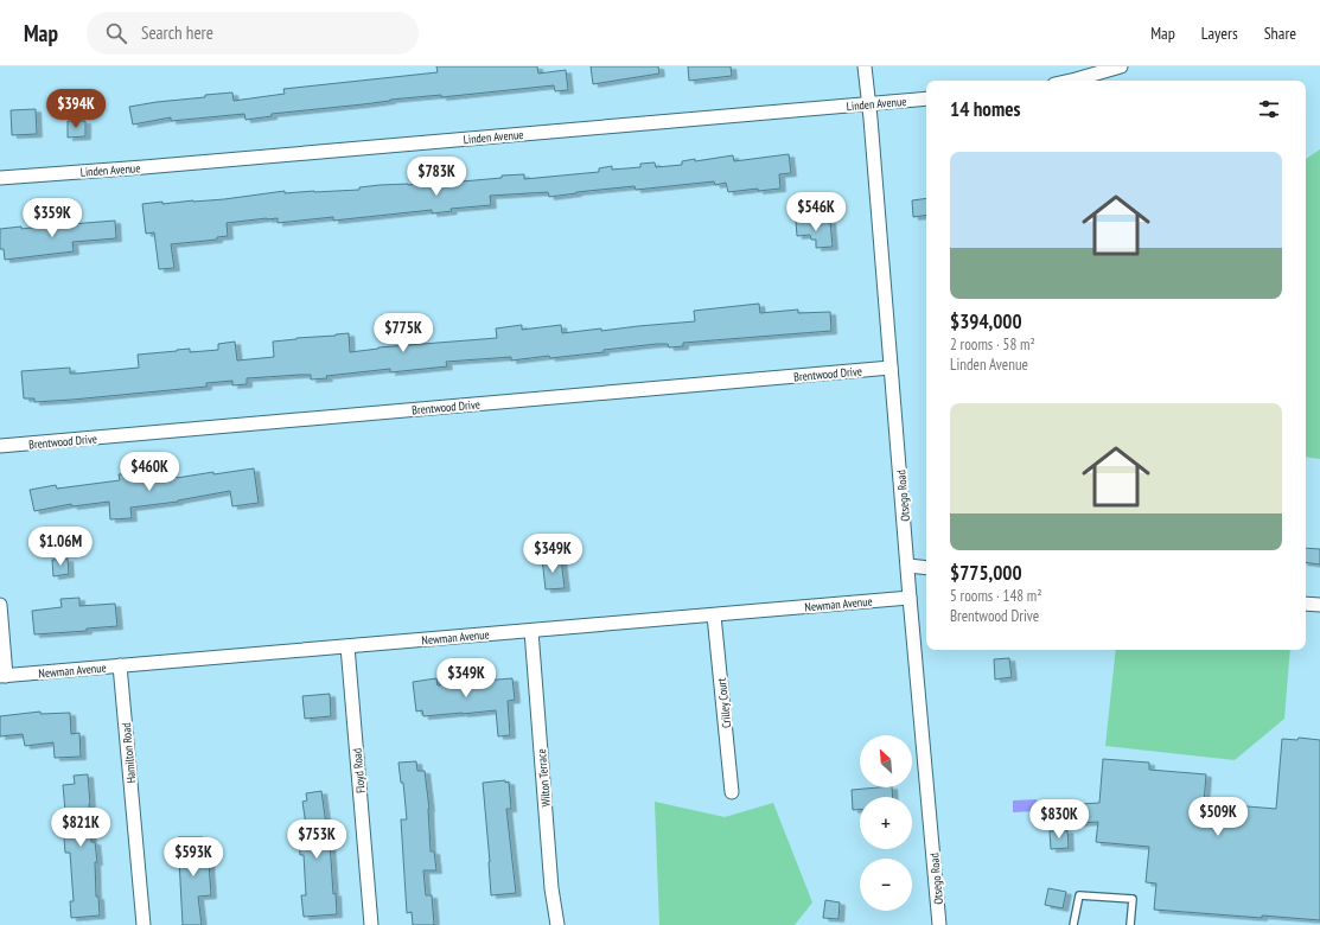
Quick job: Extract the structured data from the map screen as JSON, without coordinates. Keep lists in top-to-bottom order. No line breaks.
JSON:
{"streets":{"street":["Linden Avenue","Brentwood Drive","Otsego Road","Newman Avenue","Crilley Court","Hamilton Road","Floyd Road","Wilton Terrace"]},"crossings":[["Linden Avenue","Otsego Road"],["Brentwood Drive","Otsego Road"],["Otsego Road","Newman Avenue"],["Newman Avenue","Crilley Court"],["Newman Avenue","Hamilton Road"],["Newman Avenue","Floyd Road"],["Newman Avenue","Wilton Terrace"]],"north":"top left","page":{"header":"Map","search":"Search here","nav":["Map","Layers","Share"],"heading":"14 homes","price":["$394K","$783K","$546K","$359K","$775K","$460K","$1.06M","$349K","$349K","$509K","$830K","$821K","$753K","$593K"],"list":[{"name":"$394,000","note":"2 rooms · 58 m² · Linden Avenue"},{"name":"$775,000","note":"5 rooms · 148 m² · Brentwood Drive"}],"map_buttons":["+","−"]}}
